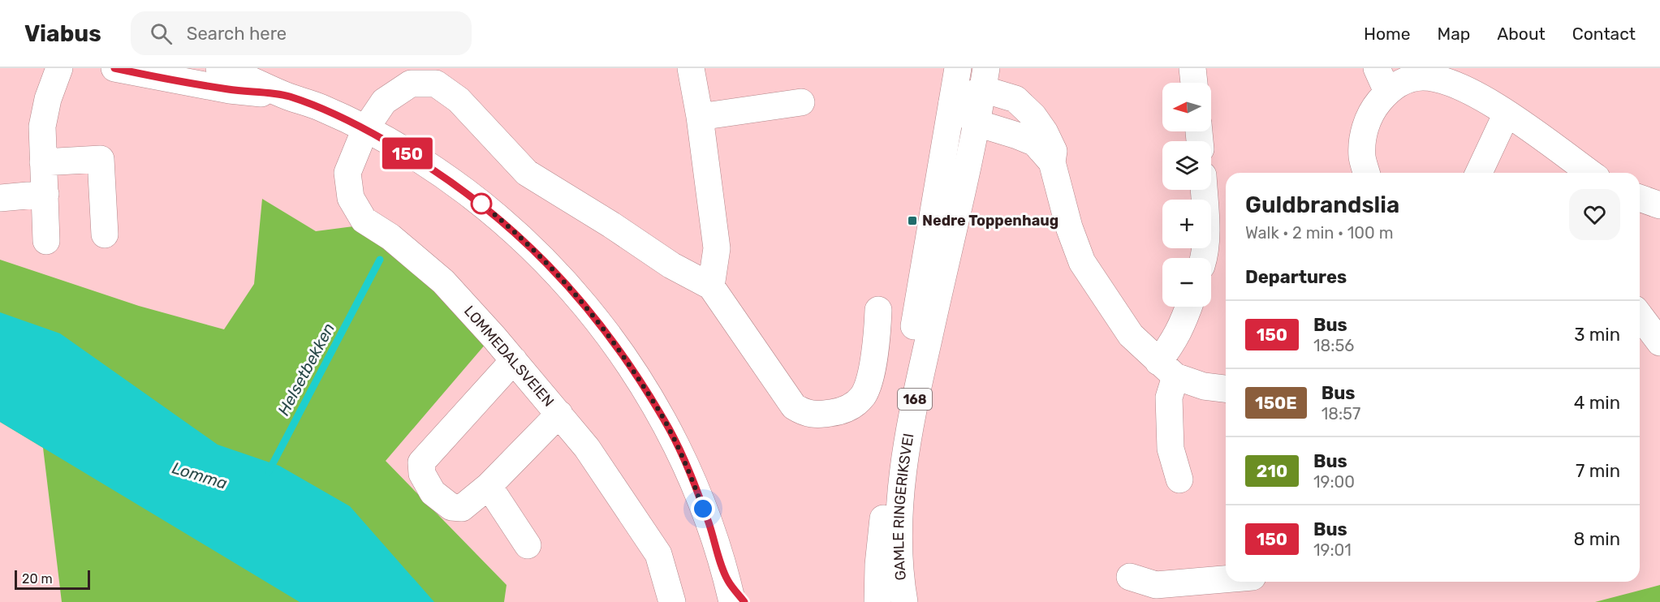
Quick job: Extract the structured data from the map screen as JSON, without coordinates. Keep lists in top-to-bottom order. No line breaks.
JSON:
{"streets":{"street":["LOMMEDALSVEIEN","168","GAMLE RINGERIKSVEI"]},"water":["Helsetbekken","Lomma"],"places":{"transit":["Nedre Toppenhaug"]},"lines":["bus line 150"],"scale_bar":"20 m","north":"left","page":{"header":"Viabus","search":"Search here","nav":["Home","Map","About","Contact"],"on_map":"150","map_buttons":["+","−"],"heading":[["Guldbrandslia","Walk · 2 min · 100 m"],"Departures"],"list":[{"mark":"150","name":"Bus","note":"18:56","value":"3 min"},{"mark":"150E","name":"Bus","note":"18:57","value":"4 min"},{"mark":"210","name":"Bus","note":"19:00","value":"7 min"},{"mark":"150","name":"Bus","note":"19:01","value":"8 min"}],"scale":"20 m"}}
